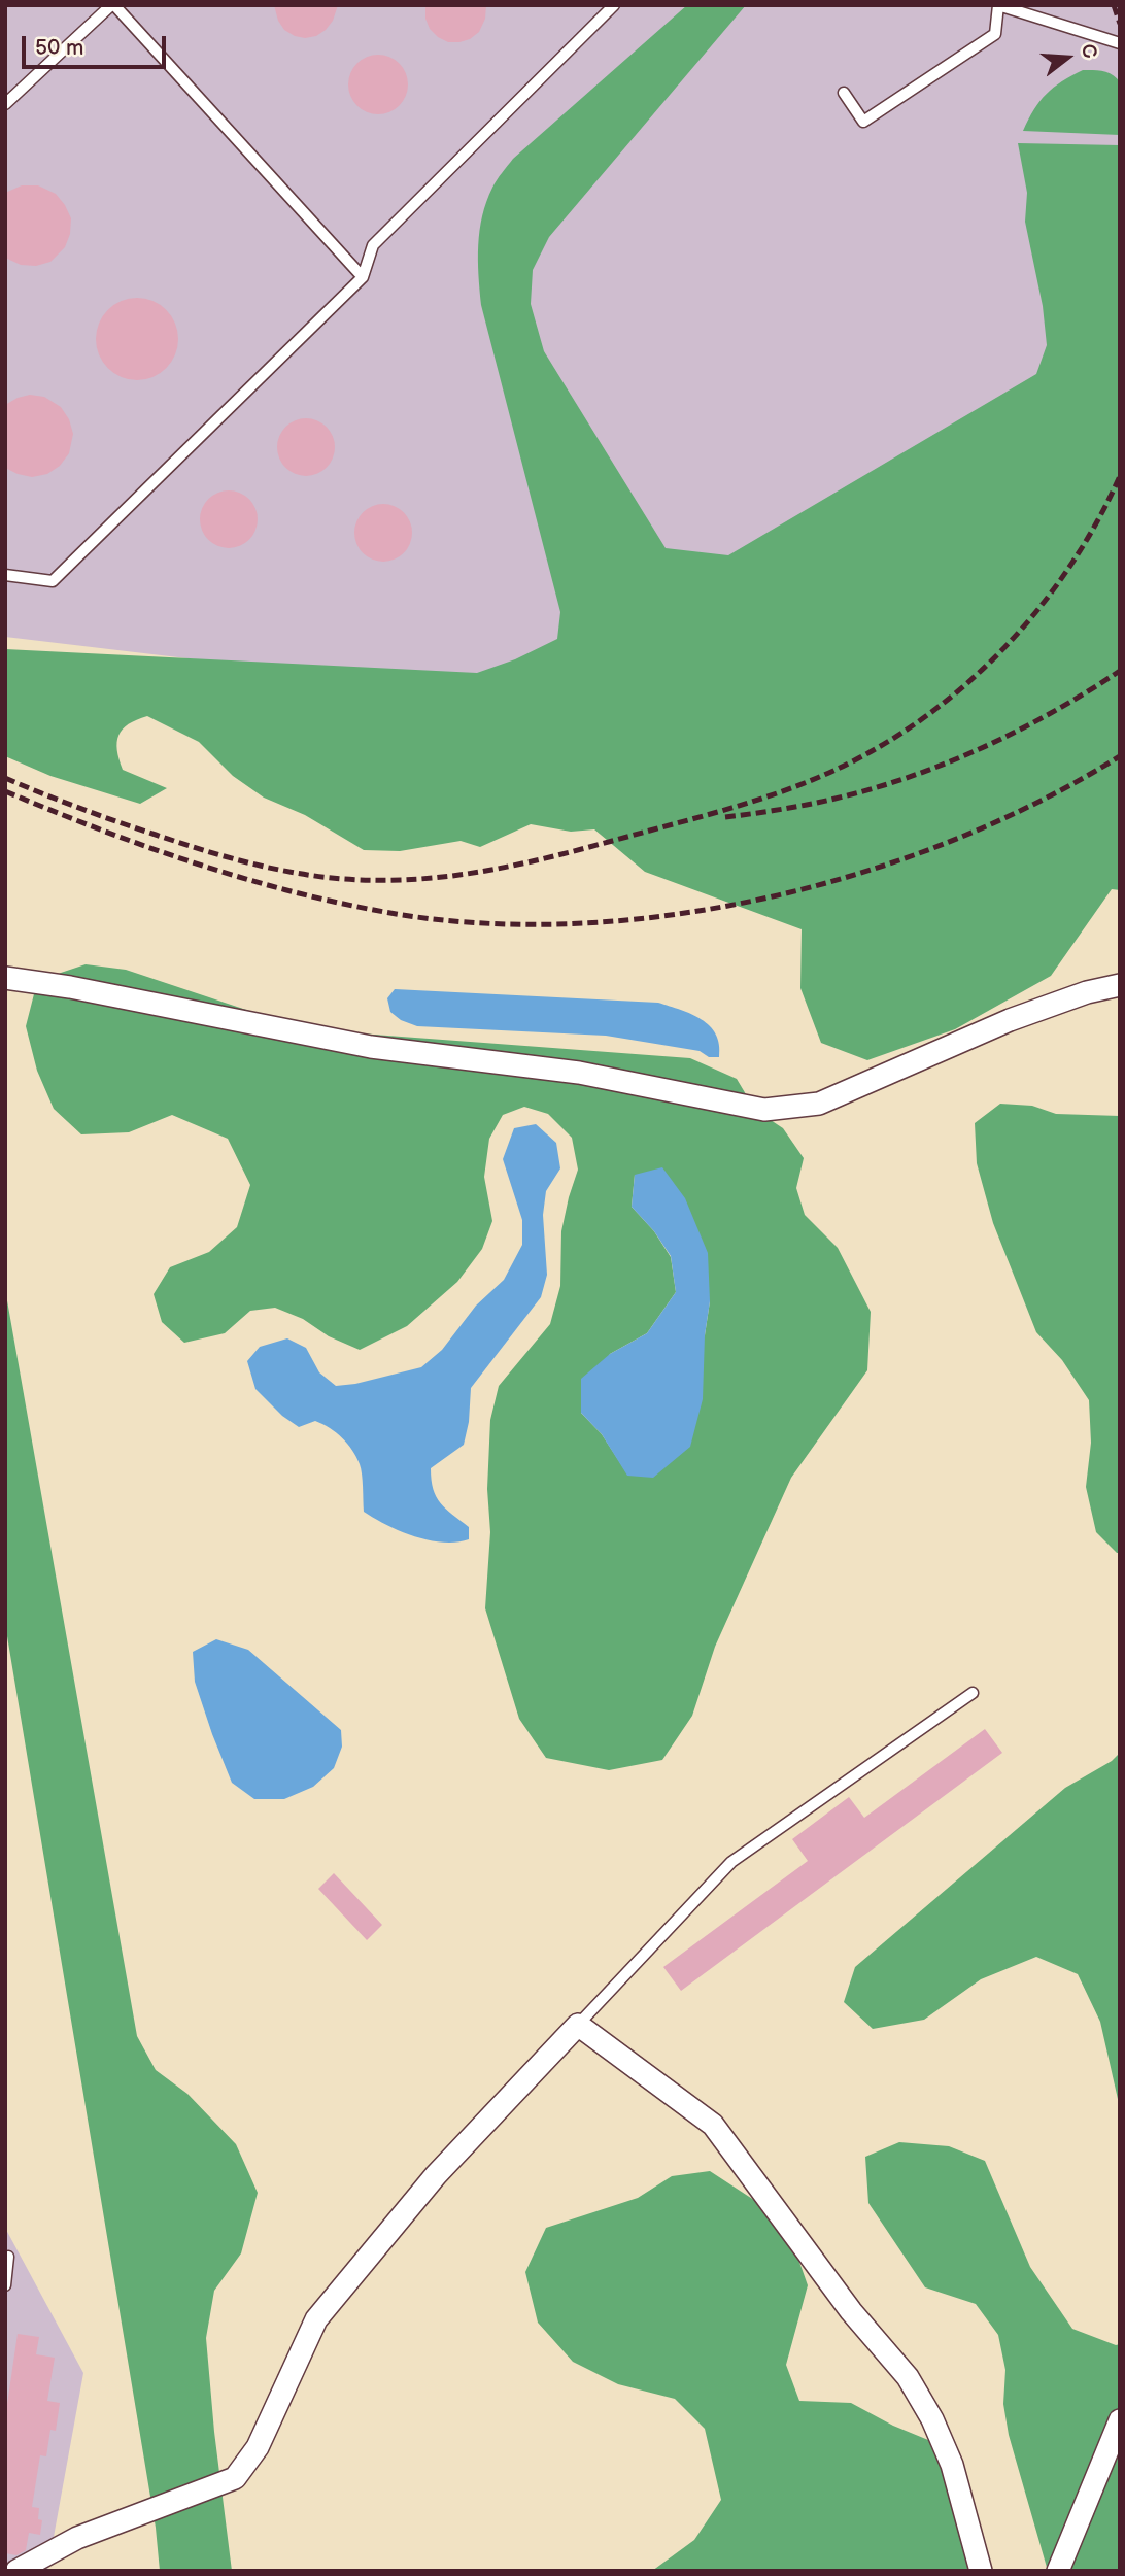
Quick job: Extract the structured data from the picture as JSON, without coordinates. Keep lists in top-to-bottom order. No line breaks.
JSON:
{"scale_bar":"50 m","north":"right"}
